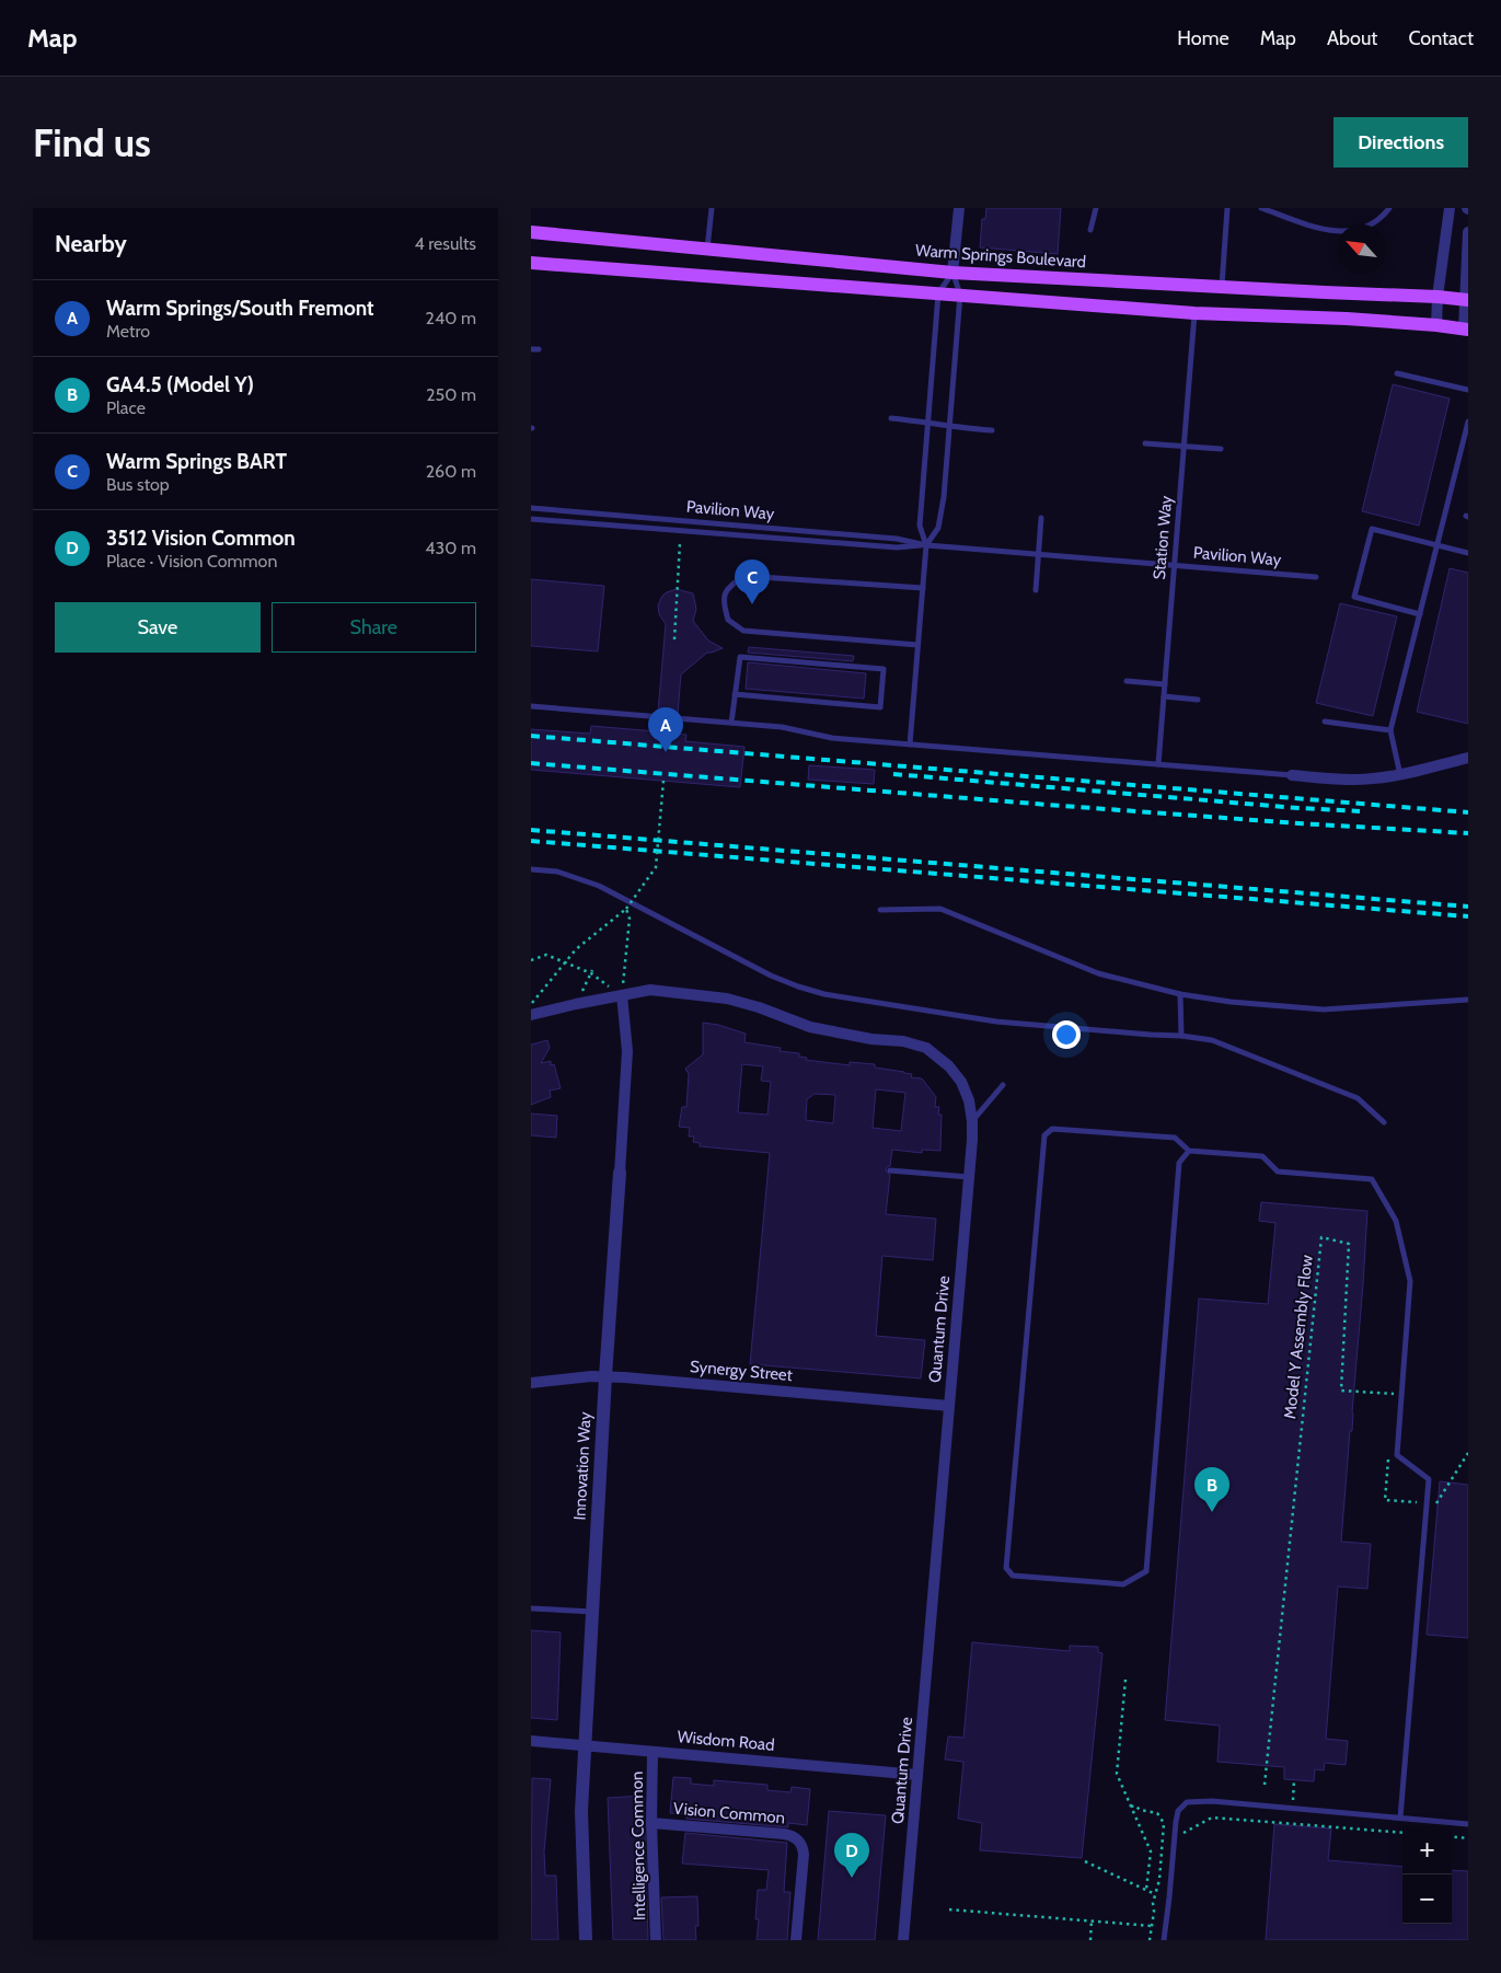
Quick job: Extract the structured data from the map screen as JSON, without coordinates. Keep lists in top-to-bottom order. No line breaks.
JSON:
{"streets":{"main road":["Warm Springs Boulevard"],"street":["Quantum Drive","Synergy Street","Innovation Way","Wisdom Road","Vision Common","Intelligence Common"],"lane":["Pavilion Way","Station Way"],"path":["Model Y Assembly Flow"]},"crossings":[["Pavilion Way","Station Way"],["Quantum Drive","Synergy Street"],["Quantum Drive","Innovation Way"],["Quantum Drive","Wisdom Road"],["Synergy Street","Innovation Way"],["Innovation Way","Wisdom Road"],["Wisdom Road","Intelligence Common"],["Vision Common","Intelligence Common"]],"north":"top left","page":{"header":"Map","nav":["Home","Map","About","Contact"],"buttons":["Directions",["Save","Share"]],"title":"Find us","heading":["Nearby","4 results"],"list":[{"mark":"A","name":"Warm Springs/South Fremont","note":"Metro","value":"240 m"},{"mark":"B","name":"GA4.5 (Model Y)","note":"Place","value":"250 m"},{"mark":"C","name":"Warm Springs BART","note":"Bus stop","value":"260 m"},{"mark":"D","name":"3512 Vision Common","note":"Place · Vision Common","value":"430 m"}],"pins":["C","A","B","D"],"map_buttons":["+","−"]}}
